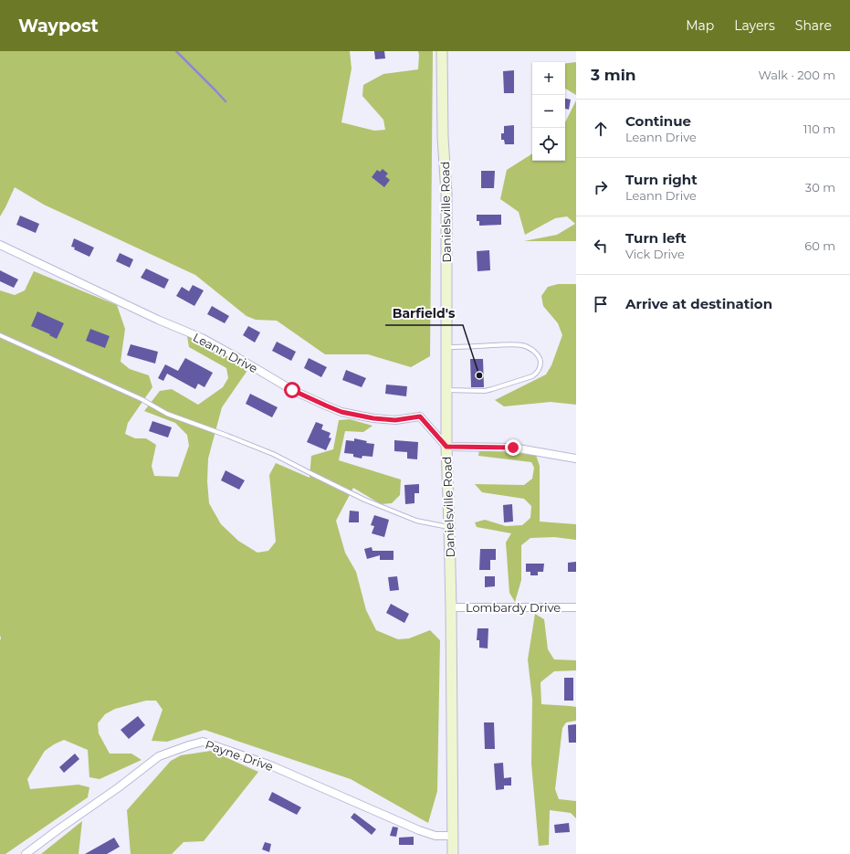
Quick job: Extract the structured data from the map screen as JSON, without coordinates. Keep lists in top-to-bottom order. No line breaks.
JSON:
{"streets":{"main road":["Danielsville Road"],"street":["Leann Drive","Lombardy Drive","Payne Drive"]},"crossings":[["Danielsville Road","Leann Drive"],["Danielsville Road","Lombardy Drive"],["Danielsville Road","Payne Drive"]],"places":["Barfield's"],"page":{"header":"Waypost","nav":["Map","Layers","Share"],"heading":["3 min","Walk · 200 m"],"map_buttons":["+","−"],"list":[["Continue","Leann Drive","110 m"],["Turn right","Leann Drive","30 m"],["Turn left","Vick Drive","60 m"],"Arrive at destination"]}}
